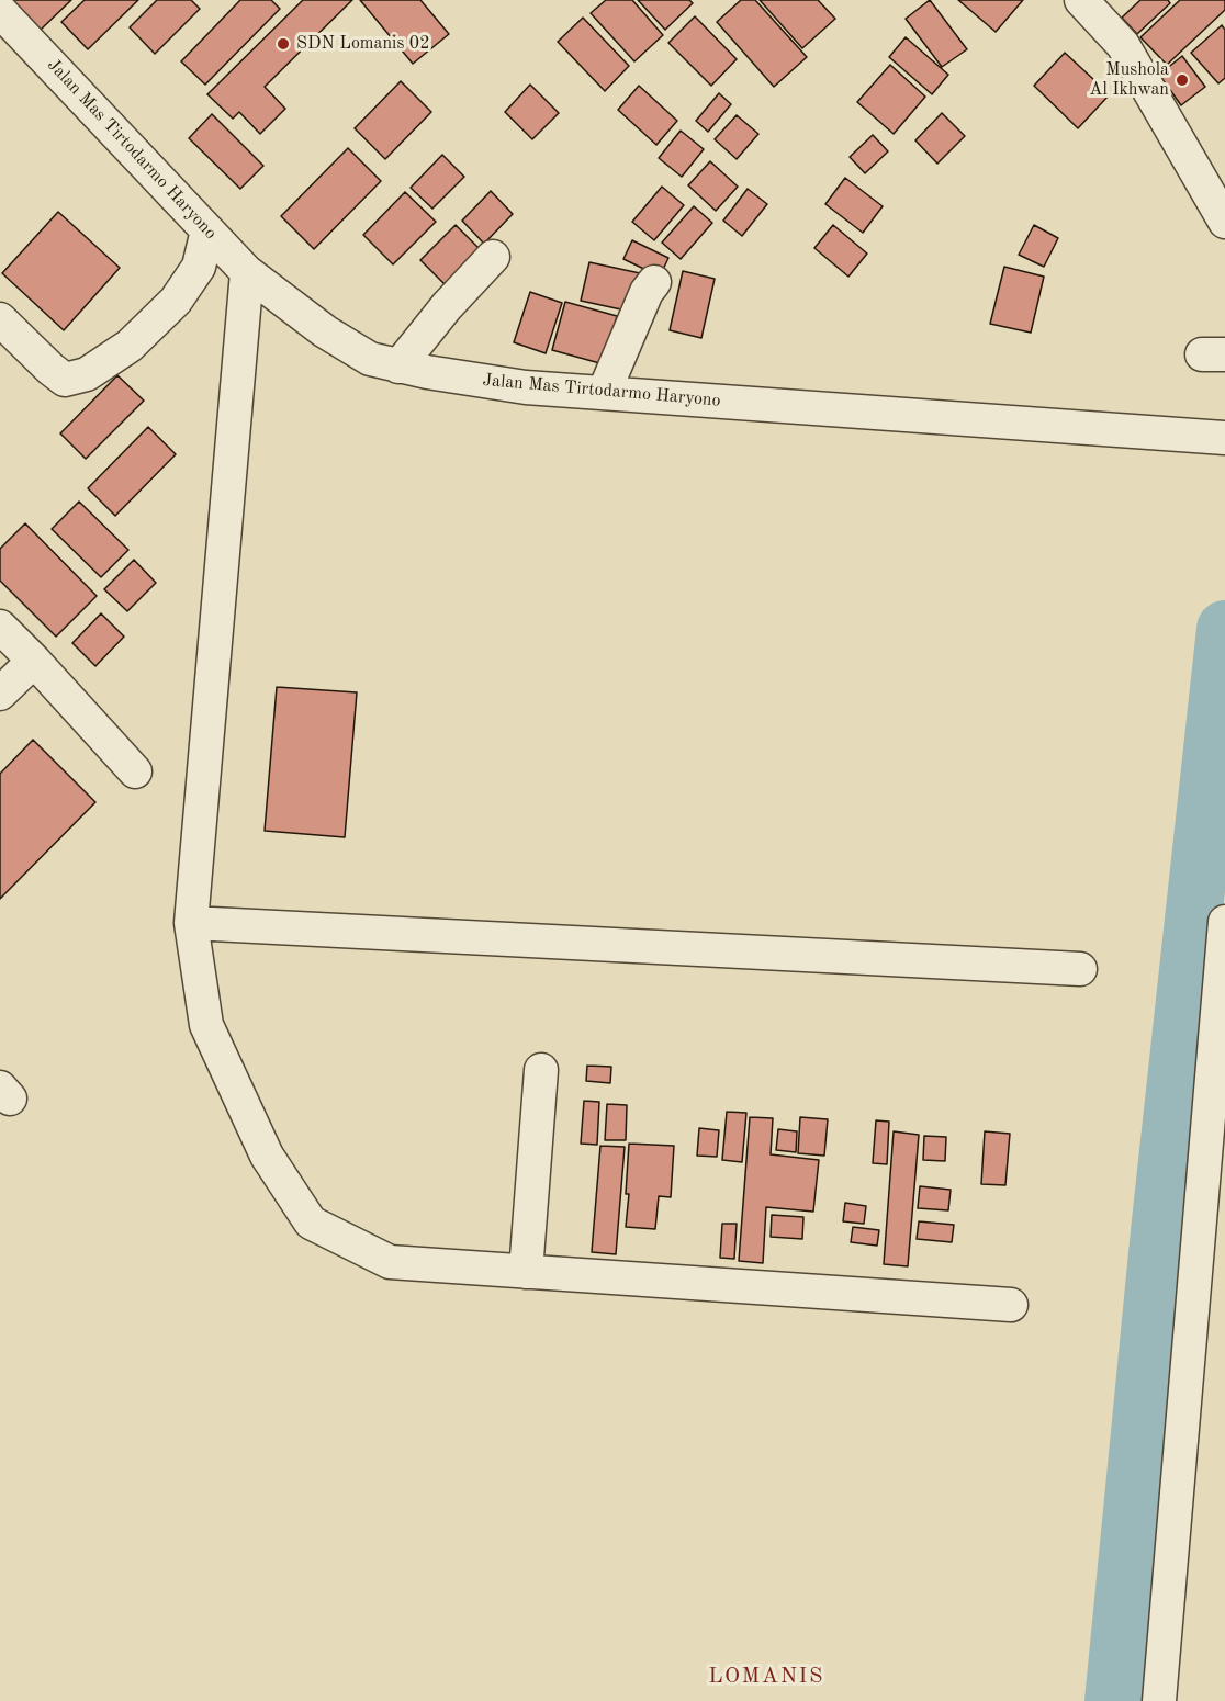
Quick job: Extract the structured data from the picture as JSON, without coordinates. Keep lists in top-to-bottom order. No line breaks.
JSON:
{"streets":{"street":["Jalan Mas Tirtodarmo Haryono"]},"districts":["LOMANIS"],"places":["SDN Lomanis 02","Mushola Al Ikhwan"]}
